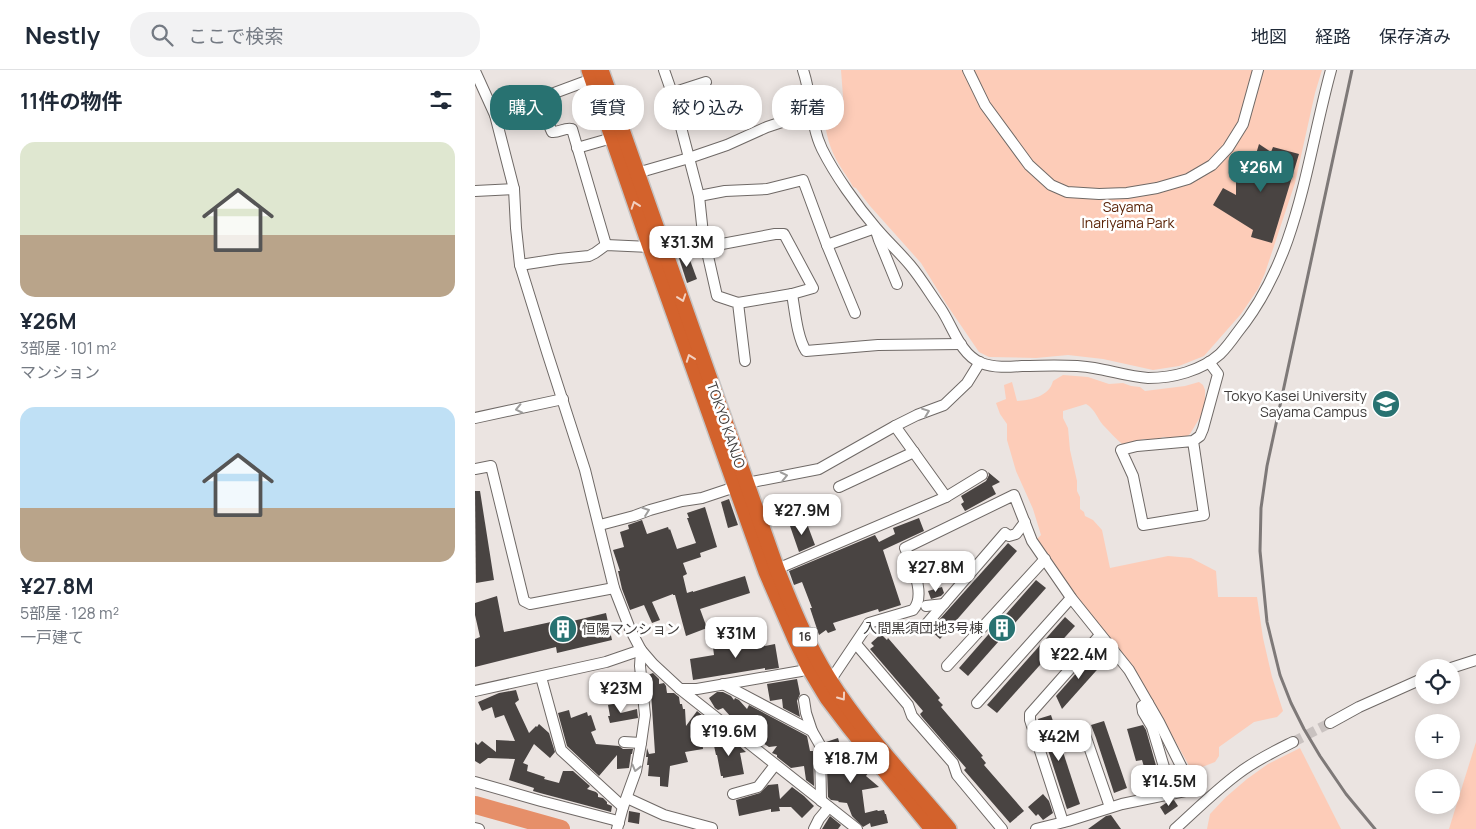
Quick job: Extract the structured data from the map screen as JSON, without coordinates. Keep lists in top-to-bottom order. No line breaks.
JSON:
{"streets":{"highway":["TOKYO KANJO","16"]},"parks":["Sayama Inariyama Park"],"places":{"school or university":["Tokyo Kasei University Sayama Campus"],"building":["入間黒須団地3号棟","恒陽マンション"]},"page":{"header":"Nestly","search":"ここで検索","nav":["地図","経路","保存済み"],"heading":"11件の物件","chip":["購入","賃貸","絞り込み","新着"],"list":[{"name":"¥26M","note":"3部屋 · 101 m² · マンション"},{"name":"¥27.8M","note":"5部屋 · 128 m² · 一戸建て"}],"price":["¥26M","¥31.3M","¥27.9M","¥27.8M","¥31M","¥22.4M","¥23M","¥19.6M","¥42M","¥18.7M","¥14.5M"],"map_buttons":["+","−"]}}
